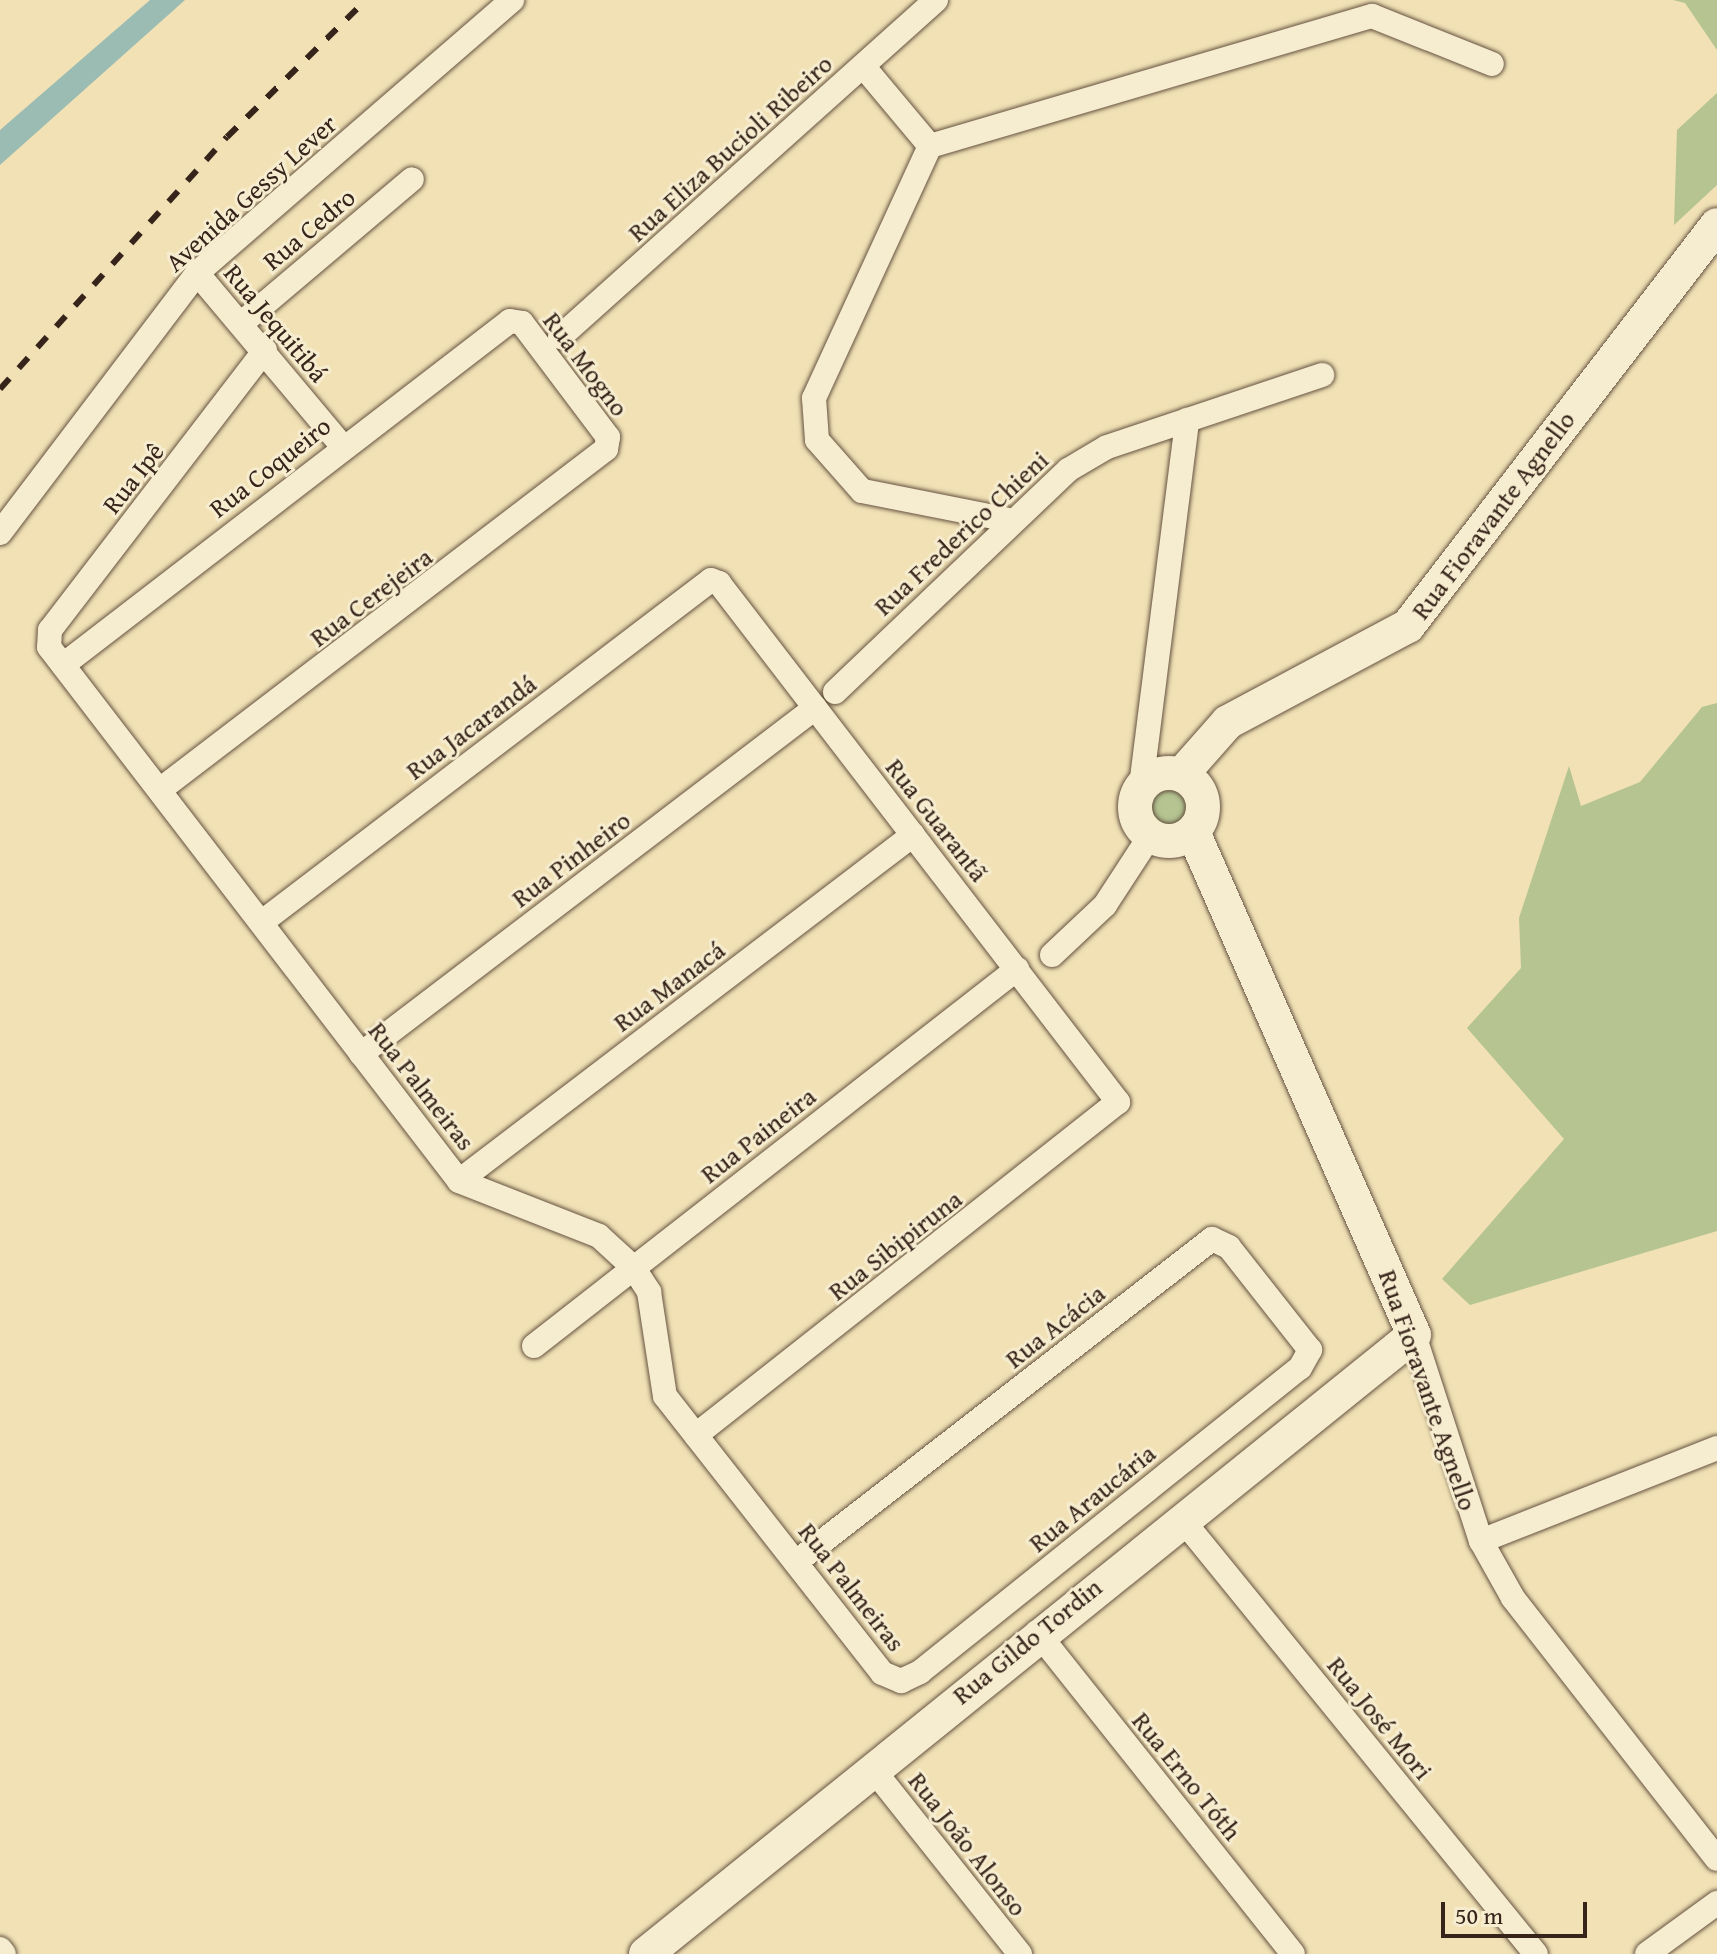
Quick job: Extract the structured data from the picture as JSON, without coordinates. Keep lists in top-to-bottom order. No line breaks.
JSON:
{"streets":{"main road":["Rua Fioravante Agnello","Rua Gildo Tordin"],"street":["Rua Eliza Bucioli Ribeiro","Avenida Gessy Lever","Rua Cedro","Rua Jequitibá","Rua Mogno","Rua Coqueiro","Rua Ipê","Rua Frederico Chieni","Rua Cerejeira","Rua Jacarandá","Rua Guarantã","Rua Pinheiro","Rua Manacá","Rua Palmeiras","Rua Paineira","Rua Sibipiruna","Rua Acácia","Rua Araucária","Rua José Mori","Rua Erno Tóth","Rua João Alonso"]},"crossings":[["Avenida Gessy Lever","Rua Jequitibá"],["Rua Cedro","Rua Jequitibá"],["Rua Jequitibá","Rua Coqueiro"],["Rua Jequitibá","Rua Ipê"],["Rua Mogno","Rua Coqueiro"],["Rua Mogno","Rua Cerejeira"],["Rua Coqueiro","Rua Palmeiras"],["Rua Ipê","Rua Palmeiras"],["Rua Fioravante Agnello","Rua Gildo Tordin"],["Rua Cerejeira","Rua Palmeiras"],["Rua Jacarandá","Rua Guarantã"],["Rua Jacarandá","Rua Palmeiras"],["Rua Guarantã","Rua Pinheiro"],["Rua Guarantã","Rua Manacá"],["Rua Guarantã","Rua Paineira"],["Rua Guarantã","Rua Sibipiruna"],["Rua Pinheiro","Rua Palmeiras"],["Rua Manacá","Rua Palmeiras"],["Rua Palmeiras","Rua Paineira"],["Rua Palmeiras","Rua Sibipiruna"],["Rua Palmeiras","Rua Acácia"],["Rua Palmeiras","Rua Araucária"],["Rua Acácia","Rua Araucária"],["Rua Gildo Tordin","Rua José Mori"],["Rua Gildo Tordin","Rua Erno Tóth"],["Rua Gildo Tordin","Rua João Alonso"]],"scale_bar":"50 m"}
